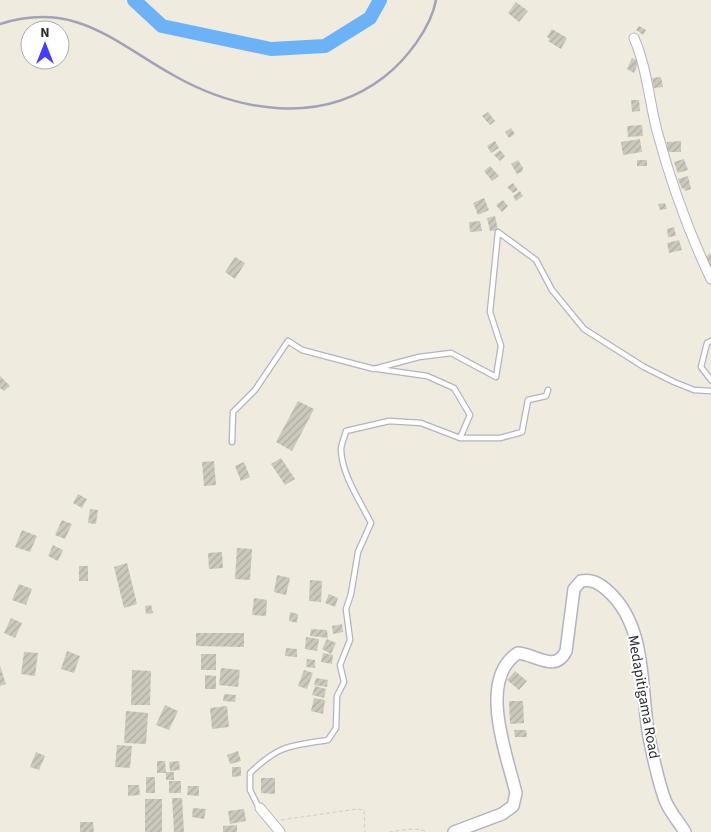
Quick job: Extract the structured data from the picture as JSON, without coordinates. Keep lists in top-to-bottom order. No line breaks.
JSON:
{"streets":{"street":["Medapitigama Road"]},"north":"top"}
